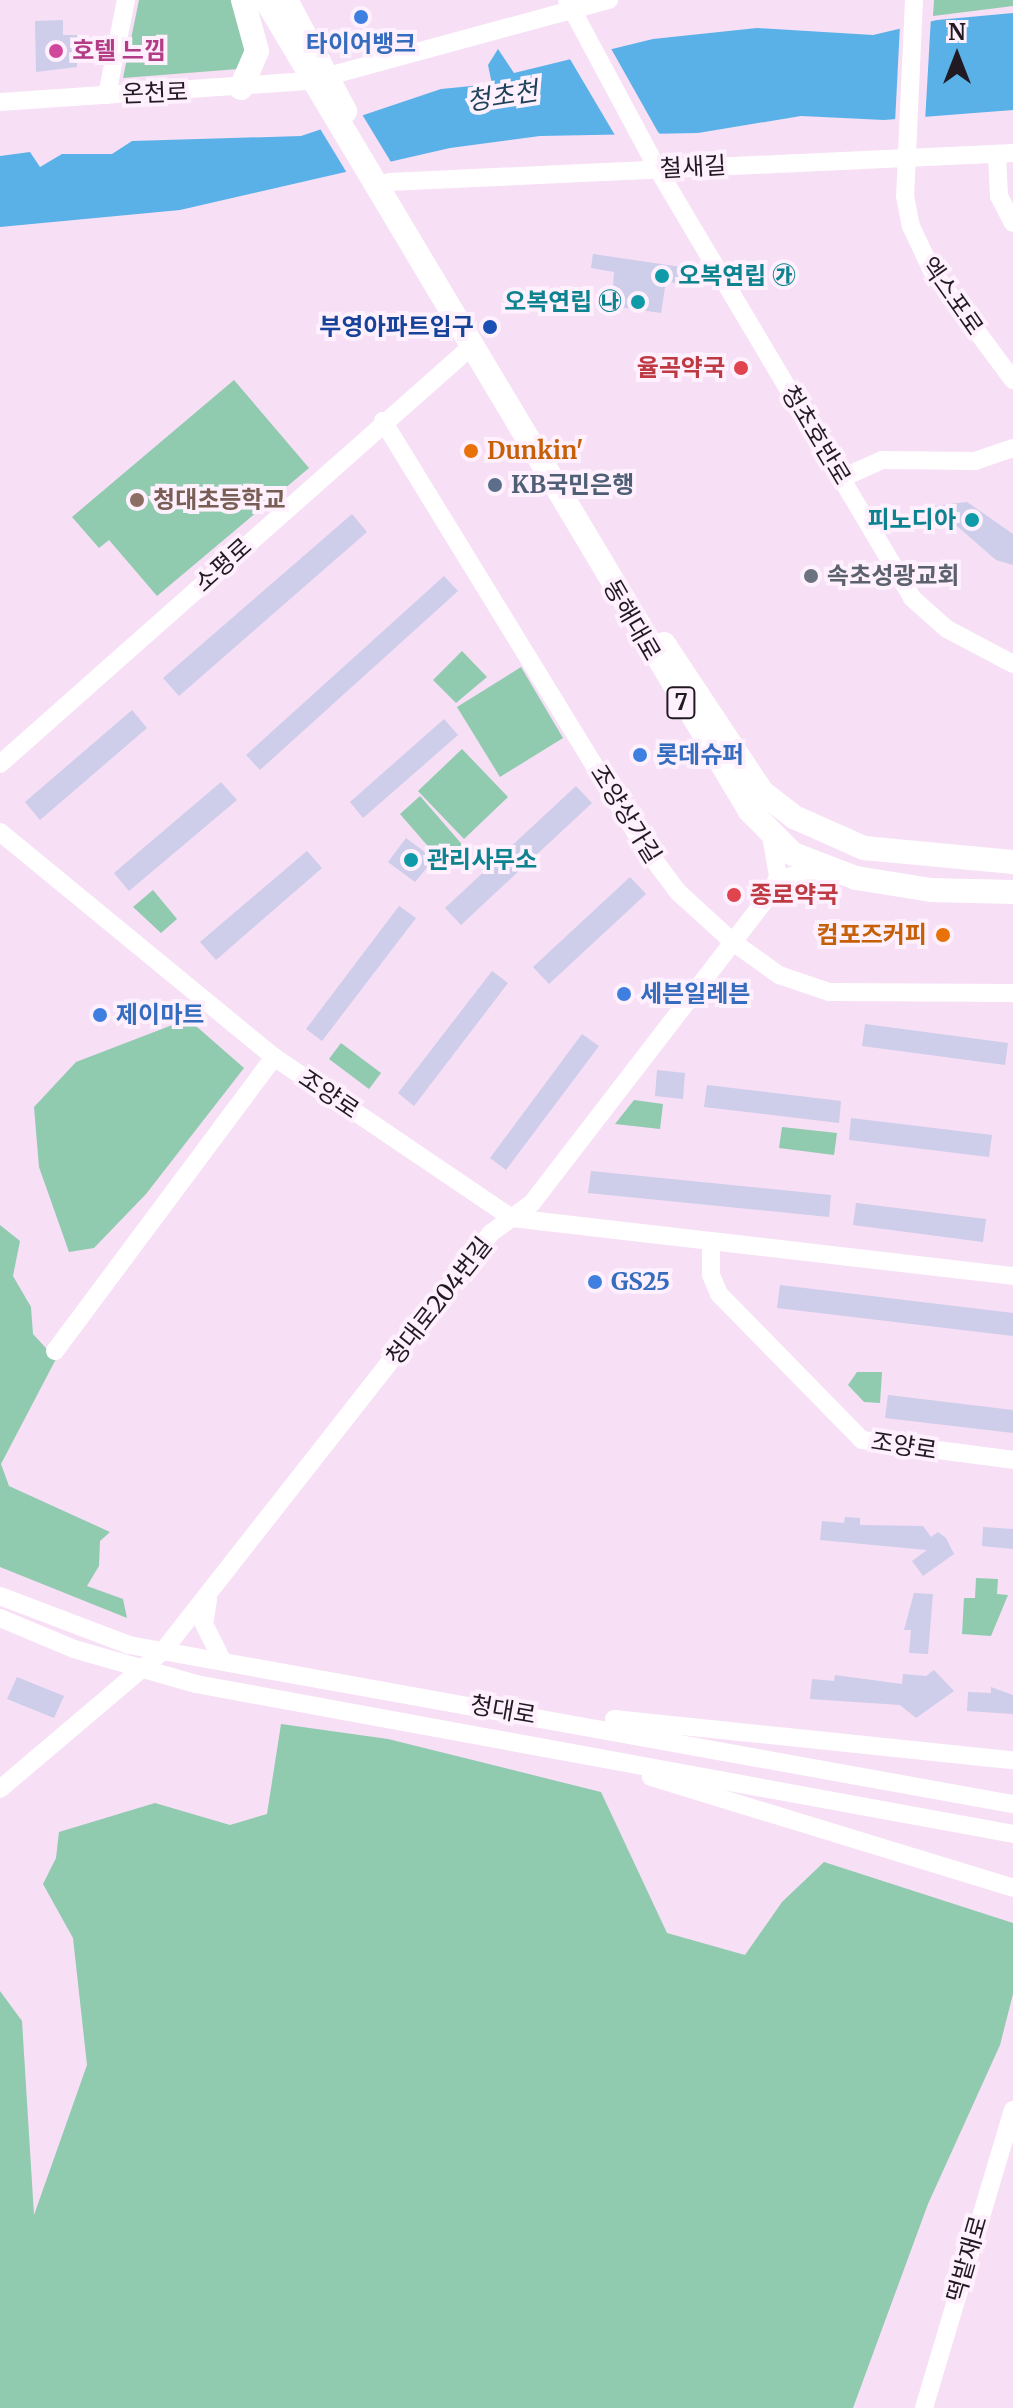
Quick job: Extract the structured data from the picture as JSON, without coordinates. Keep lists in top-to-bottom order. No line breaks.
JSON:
{"streets":{"main road":["동해대로","7"],"street":["온천로","철새길","엑스포로","청초호반로","소평로","조양상가길","조양로","청대로204번길","청대로","떡밭재로"]},"crossings":[["온천로","청초호반로"],["온천로","7"],["철새길","엑스포로"],["철새길","청초호반로"],["철새길","동해대로"],["철새길","7"],["소평로","동해대로"],["소평로","조양상가길"],["동해대로","7"],["조양상가길","청대로204번길"],["조양로","청대로204번길"],["청대로204번길","청대로"]],"water":["청초천"],"places":["타이어뱅크","호텔 느낌","오복연립 ㉮","오복연립 ㉯","부영아파트입구","율곡약국","Dunkin'","KB국민은행","청대초등학교","피노디아","속초성광교회","롯데슈퍼","관리사무소","종로약국","컴포즈커피","세븐일레븐","제이마트","GS25"],"north":"top"}
